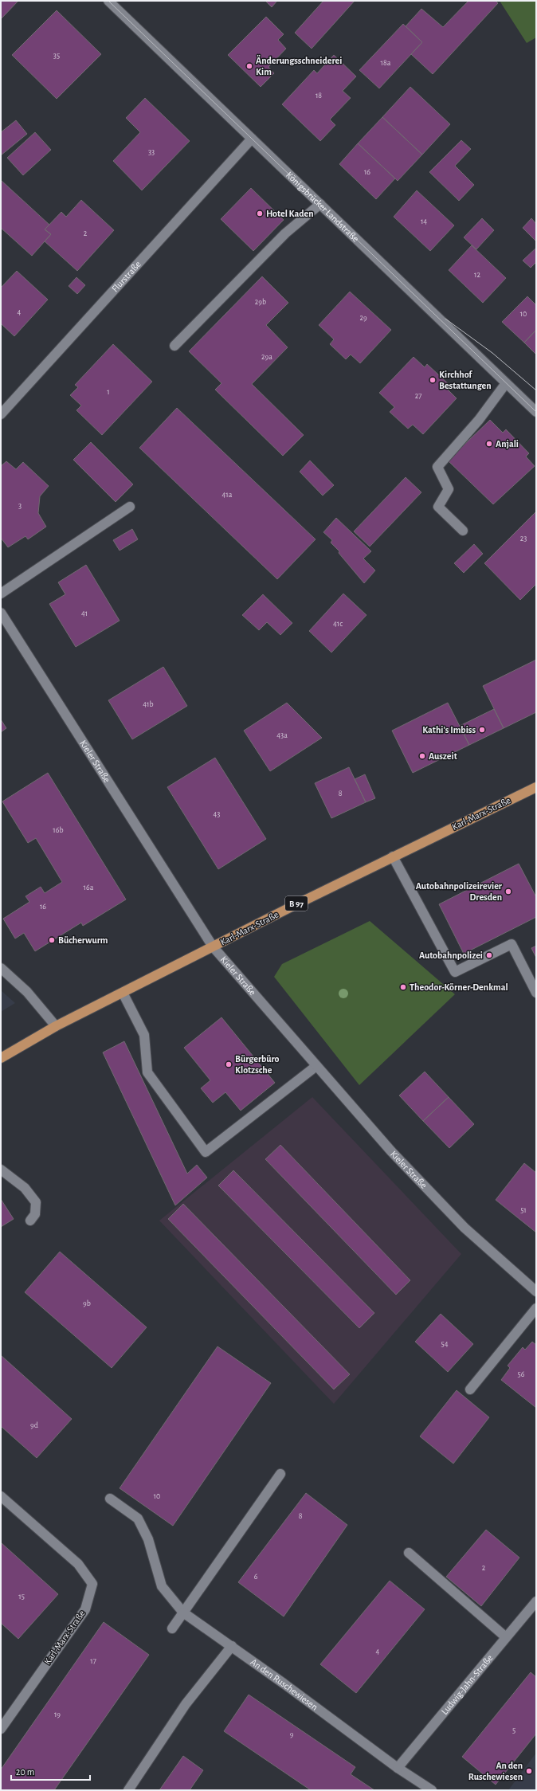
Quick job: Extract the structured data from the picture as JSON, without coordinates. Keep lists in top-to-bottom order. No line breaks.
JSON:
{"streets":{"main road":["Karl-Marx-Straße","B 97"],"street":["Königsbrücker Landstraße","Flurstraße","Kieler Straße","An den Ruschewiesen","Ludwig-Jahn-Straße"]},"crossings":[["Königsbrücker Landstraße","Flurstraße"],["Kieler Straße","Karl-Marx-Straße"],["An den Ruschewiesen","Ludwig-Jahn-Straße"]],"places":["Änderungsschneiderei Kim","Hotel Kaden","Kirchhof Bestattungen","Anjali","Kathi's Imbiss","Auszeit","Autobahnpolizeirevier Dresden","Bücherwurm","Autobahnpolizei","Theodor-Körner-Denkmal","Bürgerbüro Klotzsche","An den Ruschewiesen"],"house_numbers":["35","18a","18","33","16","14","2","12","29b","4","10","29","29a","1","27","41a","3","23","41","41c","41b","43a","8","43","16b","16a","16","51","9b","54","56","9d","10","8","2","6","15","4","17","19","5","9"],"scale_bar":"20 m"}
